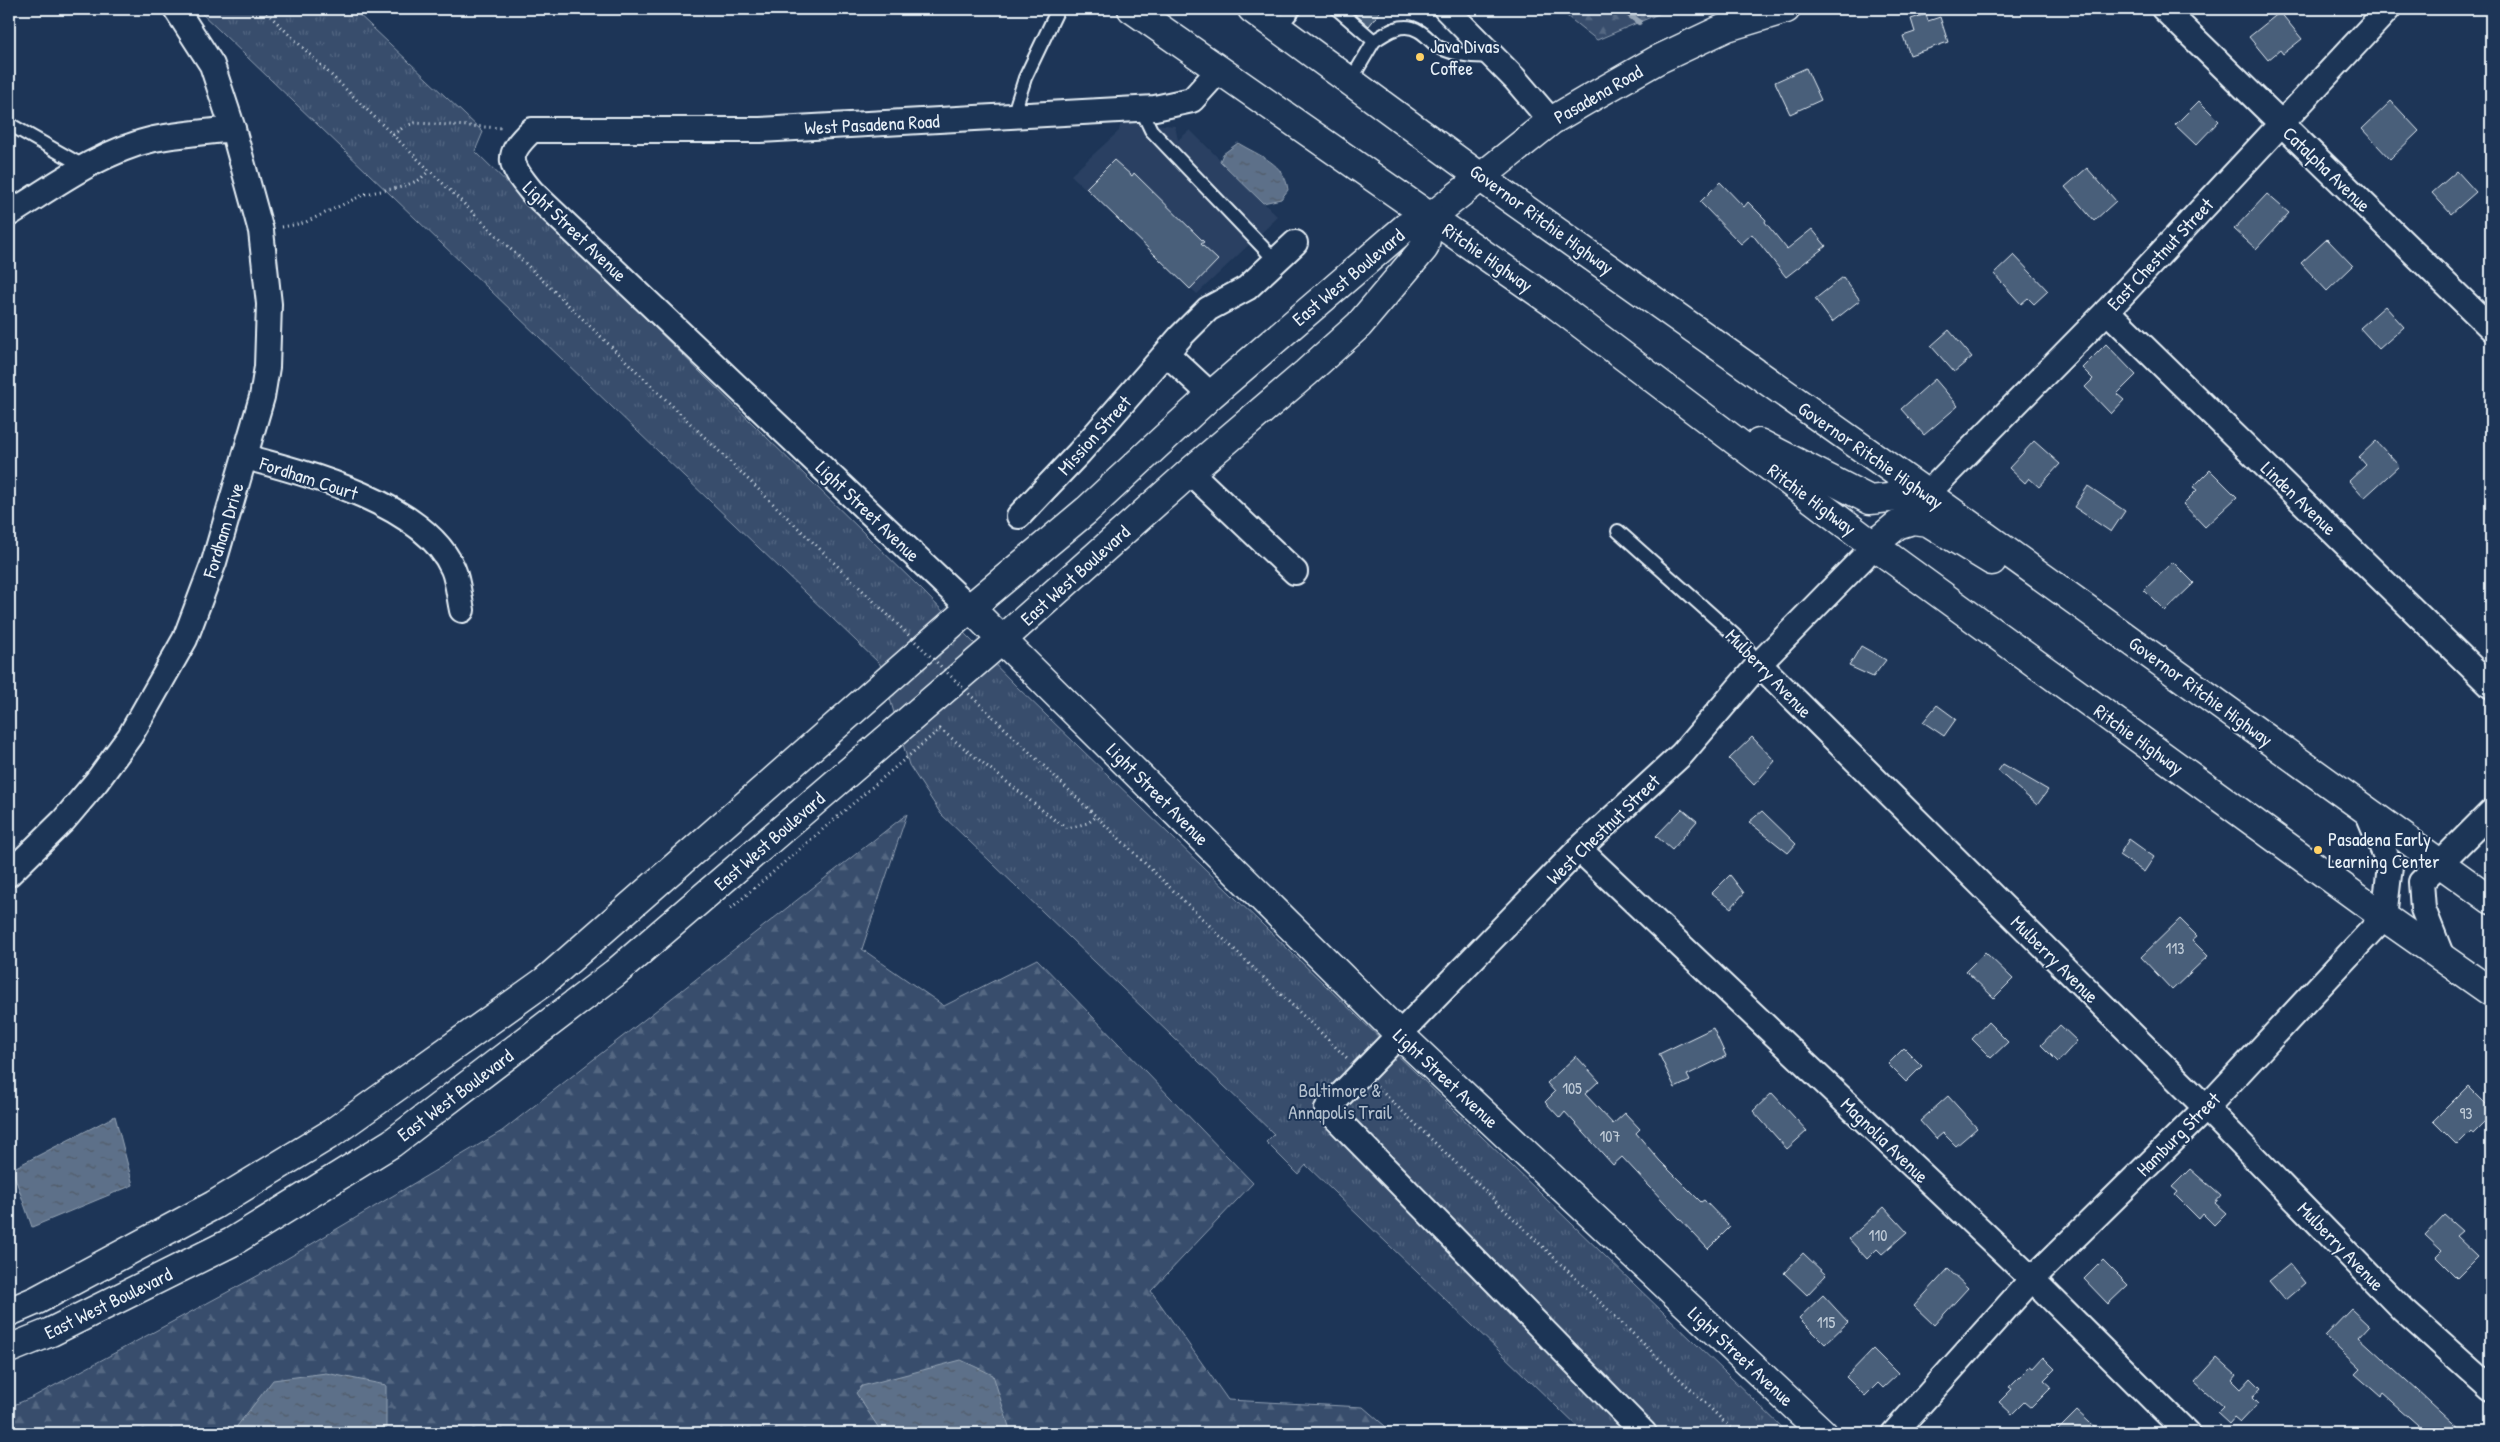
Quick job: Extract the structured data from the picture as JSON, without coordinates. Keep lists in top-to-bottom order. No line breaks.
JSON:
{"streets":{"main road":["Pasadena Road","Governor Ritchie Highway","Light Street Avenue","Ritchie Highway","East West Boulevard"],"street":["West Pasadena Road","Catalpha Avenue","East Chestnut Street","Mission Street","Fordham Court","Linden Avenue","Fordham Drive","Mulberry Avenue","West Chestnut Street","Hamburg Street","Magnolia Avenue"]},"crossings":[["Pasadena Road","Governor Ritchie Highway"],["Pasadena Road","Ritchie Highway"],["Pasadena Road","East West Boulevard"],["West Pasadena Road","Light Street Avenue"],["West Pasadena Road","Ritchie Highway"],["Catalpha Avenue","East Chestnut Street"],["Governor Ritchie Highway","East Chestnut Street"],["Light Street Avenue","East West Boulevard"],["Light Street Avenue","West Chestnut Street"],["East Chestnut Street","Linden Avenue"],["Ritchie Highway","East West Boulevard"],["Ritchie Highway","West Chestnut Street"],["Ritchie Highway","Hamburg Street"],["Fordham Court","Fordham Drive"],["Mulberry Avenue","West Chestnut Street"],["Mulberry Avenue","Hamburg Street"],["West Chestnut Street","Magnolia Avenue"],["Hamburg Street","Magnolia Avenue"]],"parks":["Baltimore & Annapolis Trail"],"places":["Java Divas Coffee","Pasadena Early Learning Center"],"house_numbers":["113","105","93","107","110","115"]}
